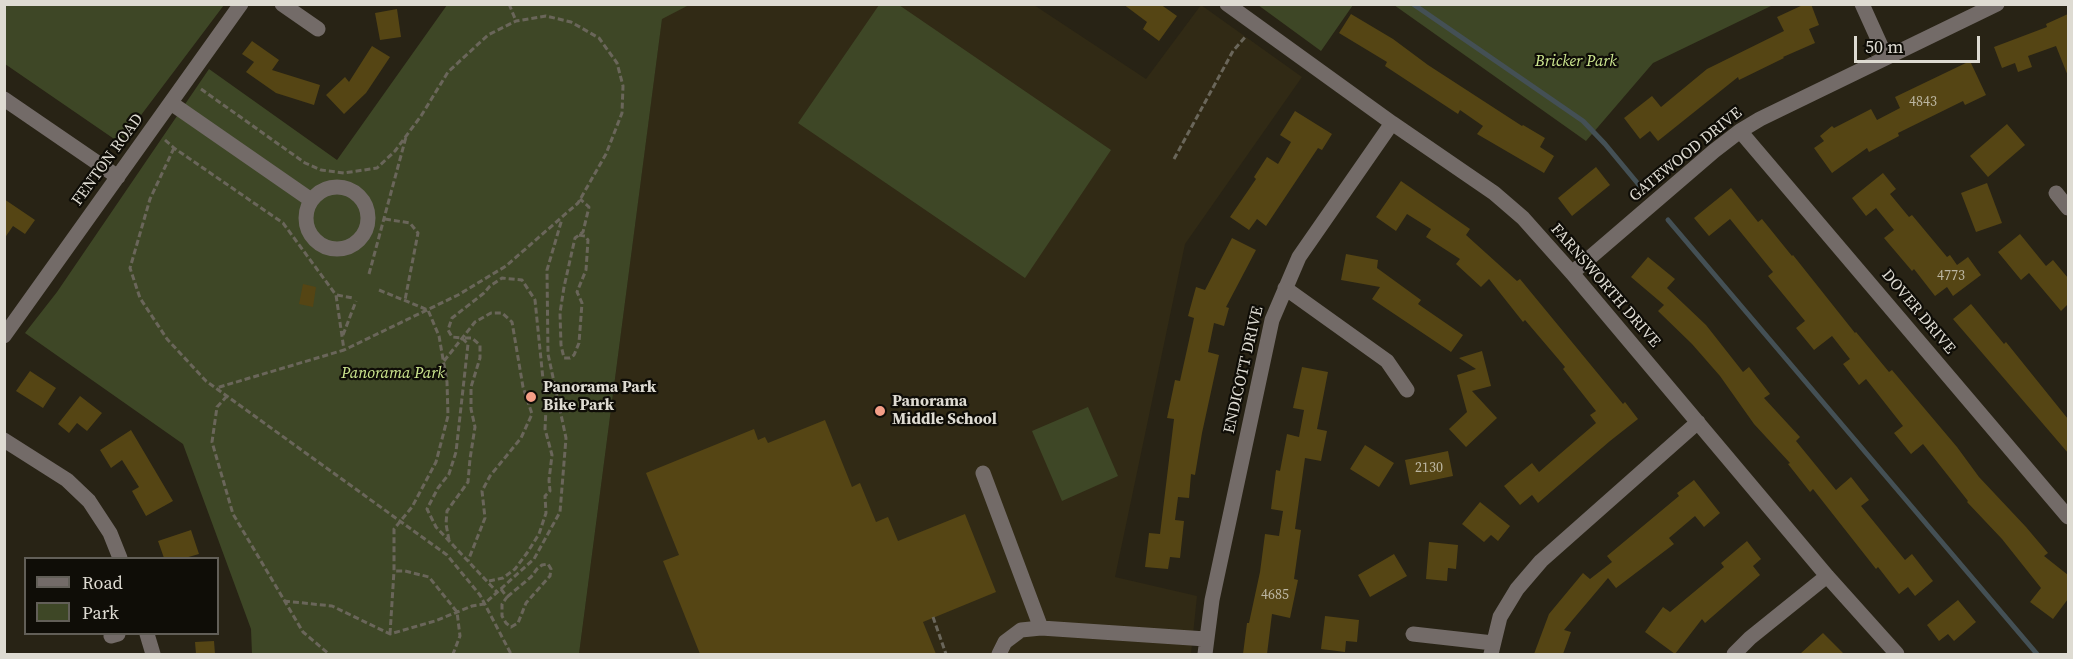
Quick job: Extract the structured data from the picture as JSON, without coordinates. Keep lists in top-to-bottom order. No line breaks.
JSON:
{"streets":{"street":["GATEWOOD DRIVE","FENTON ROAD","FARNSWORTH DRIVE","DOVER DRIVE","ENDICOTT DRIVE"]},"crossings":[["GATEWOOD DRIVE","FARNSWORTH DRIVE"],["GATEWOOD DRIVE","DOVER DRIVE"],["FARNSWORTH DRIVE","ENDICOTT DRIVE"]],"parks":["Bricker Park","Panorama Park"],"places":["Panorama Park Bike Park","Panorama Middle School"],"house_numbers":["4843","4773","2130","4685"],"legend":["Road","Park"],"scale_bar":"50 m"}
